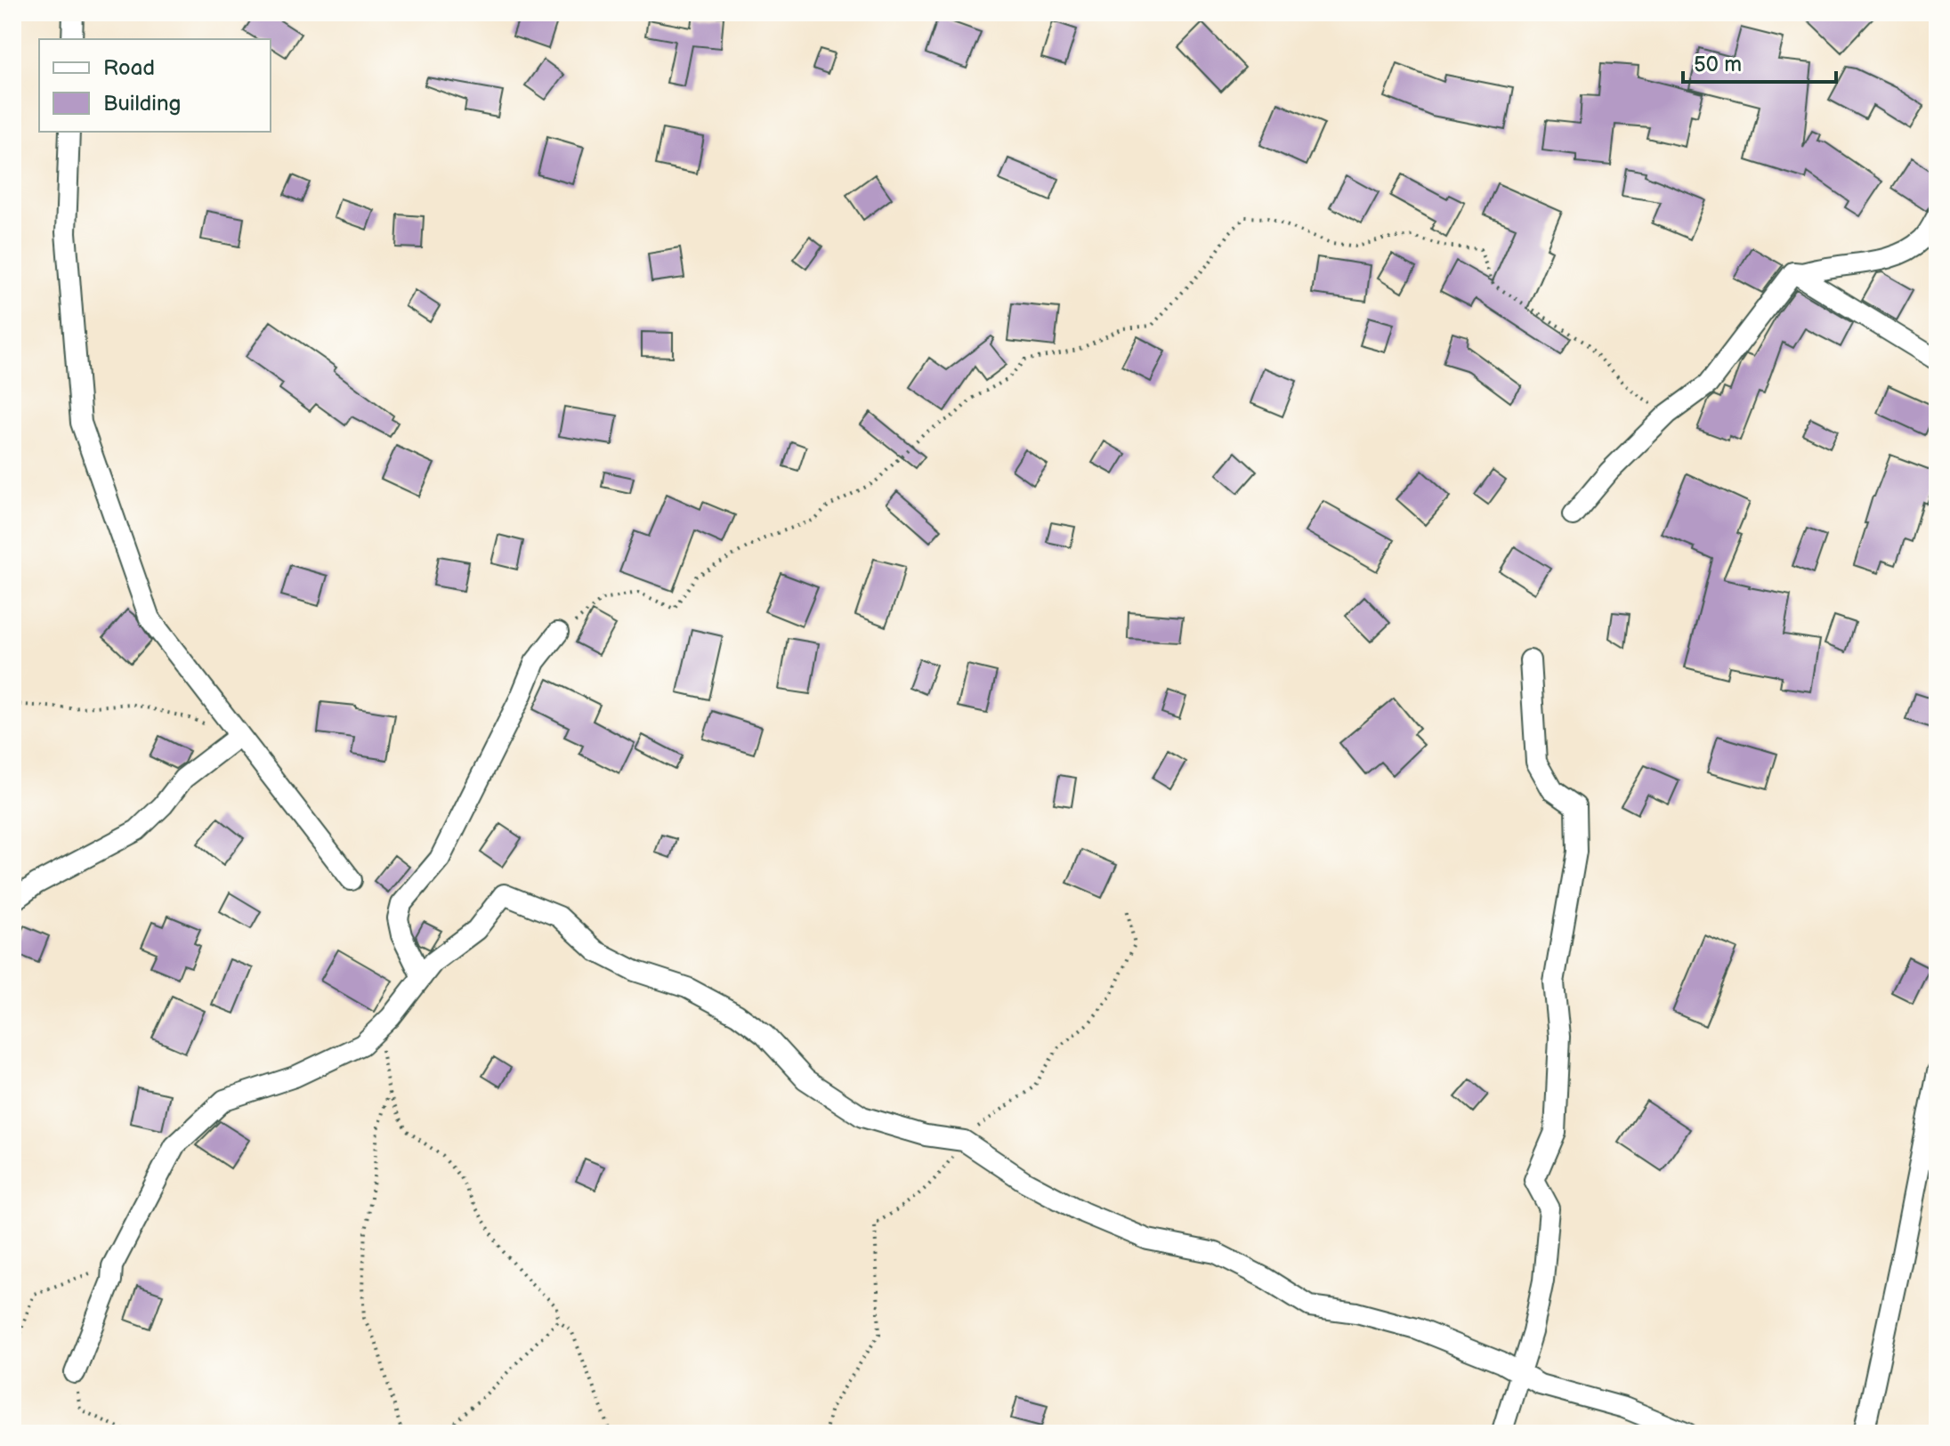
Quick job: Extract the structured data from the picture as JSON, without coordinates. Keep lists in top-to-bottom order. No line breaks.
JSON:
{"legend":["Road","Building"],"scale_bar":"50 m"}
